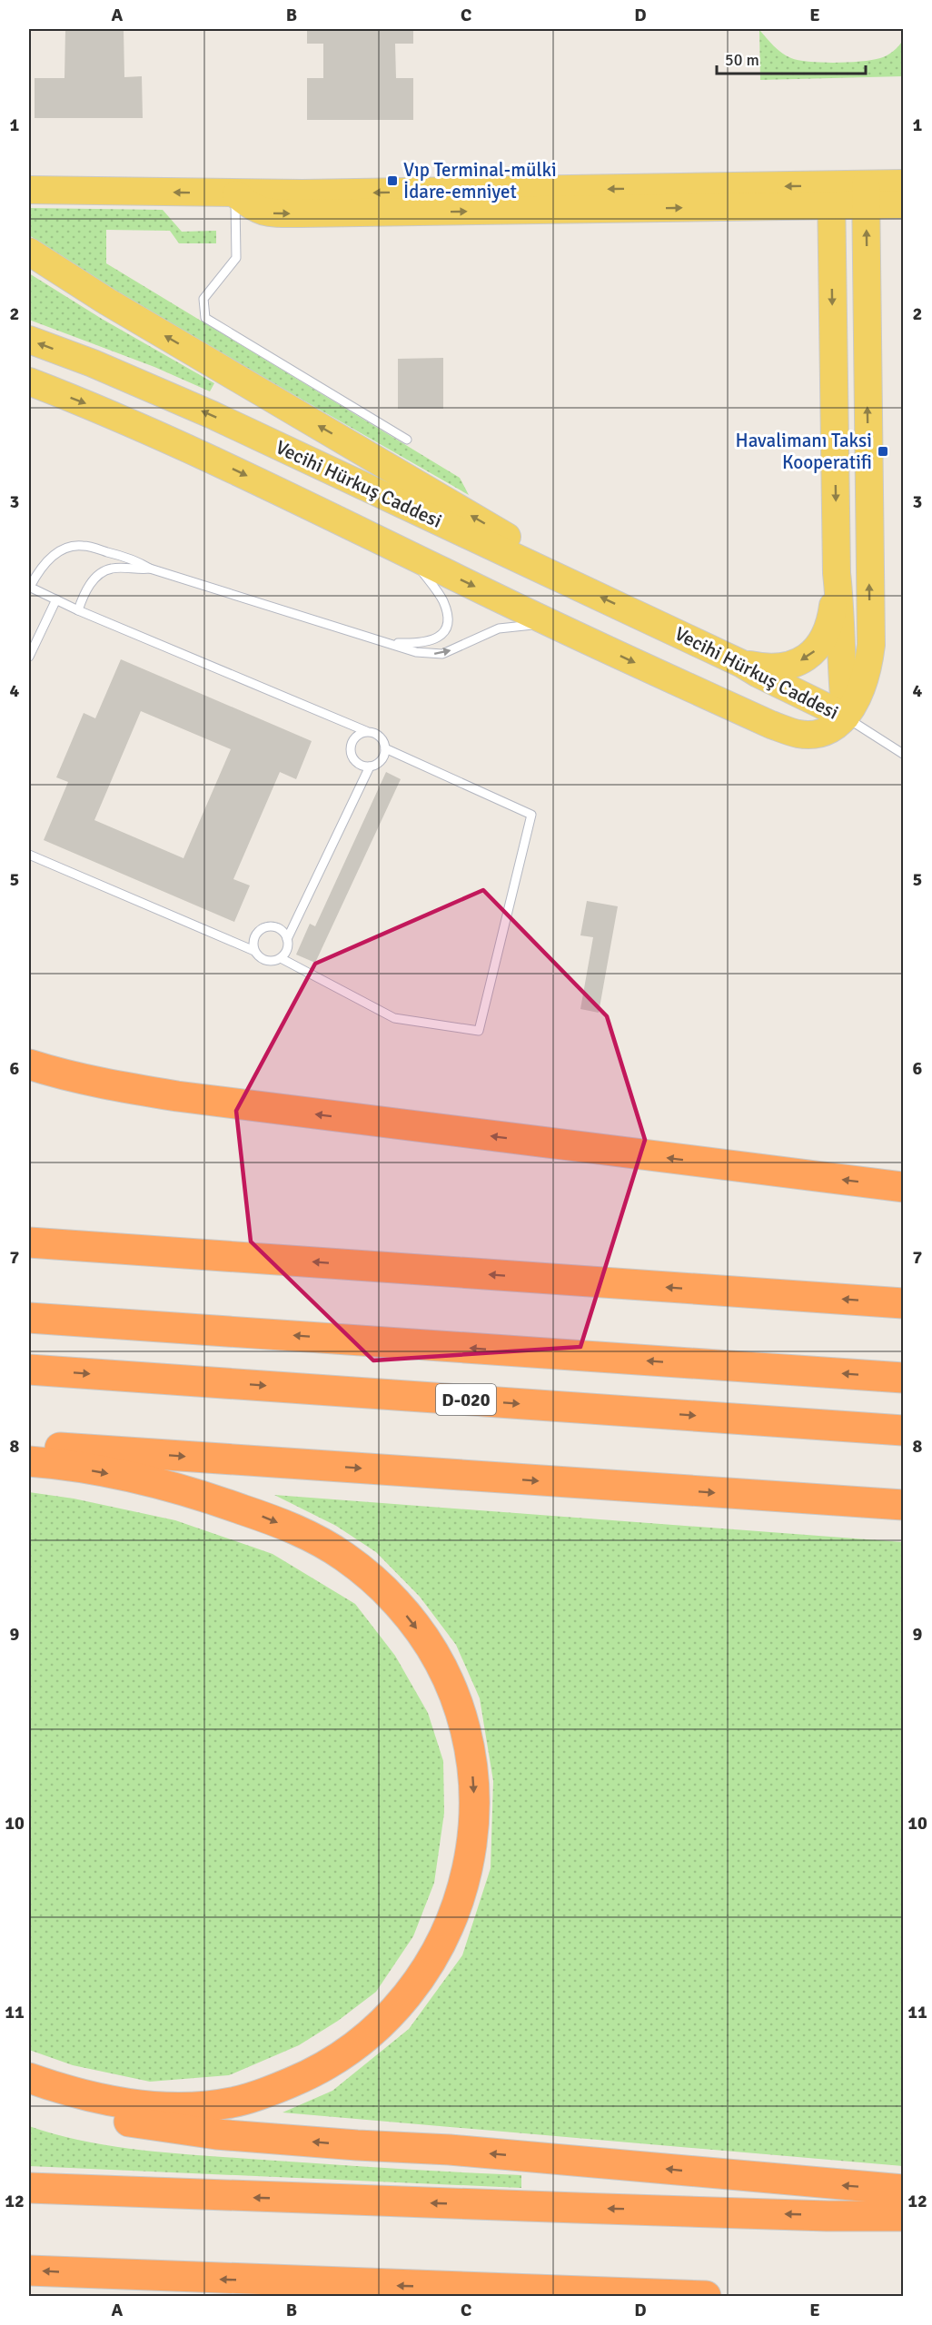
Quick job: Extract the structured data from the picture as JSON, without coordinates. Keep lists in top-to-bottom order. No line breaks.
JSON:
{"streets":{"highway":["D-020"],"main road":["Vecihi Hürkuş Caddesi"]},"places":{"transit":["Vıp Terminal-mülki İdare-emniyet","Havalimanı Taksi Kooperatifi"]},"scale_bar":"50 m","grid":{"columns":["A","B","C","D","E"],"rows":["1","2","3","4","5","6","7","8","9","10","11","12"]}}
